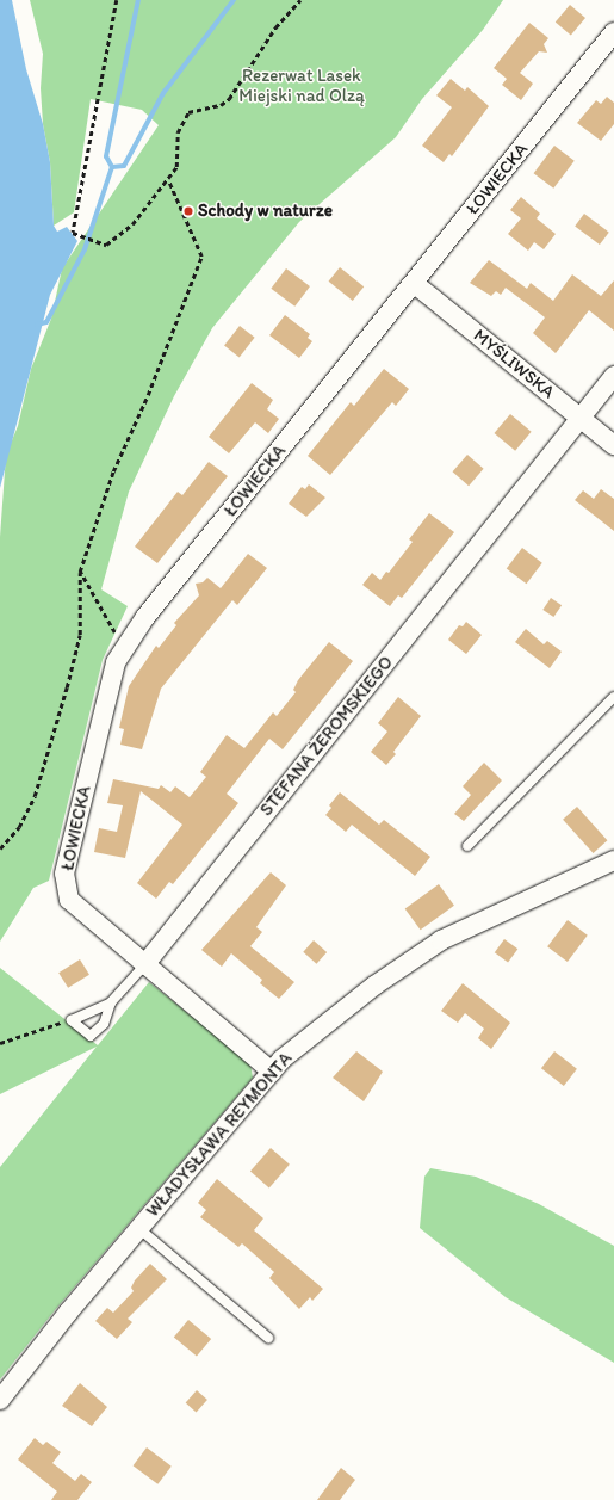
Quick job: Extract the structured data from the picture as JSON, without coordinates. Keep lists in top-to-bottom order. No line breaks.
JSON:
{"streets":{"street":["ŁOWIECKA","MYŚLIWSKA","STEFANA ŻEROMSKIEGO","WŁADYSŁAWA REYMONTA"]},"crossings":[["ŁOWIECKA","MYŚLIWSKA"],["ŁOWIECKA","STEFANA ŻEROMSKIEGO"],["MYŚLIWSKA","STEFANA ŻEROMSKIEGO"]],"parks":["Rezerwat Lasek Miejski nad Olzą"],"places":["Schody w naturze"]}
